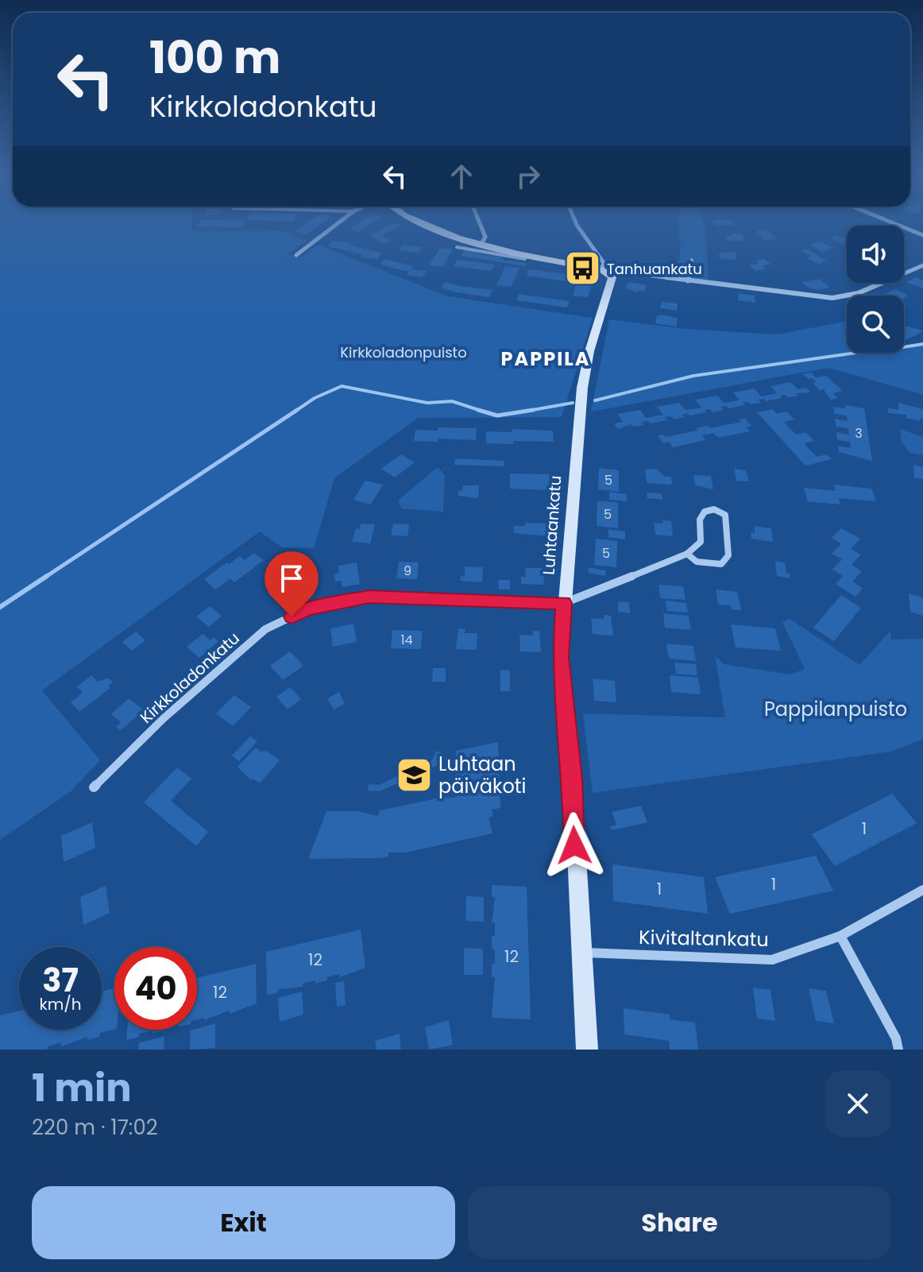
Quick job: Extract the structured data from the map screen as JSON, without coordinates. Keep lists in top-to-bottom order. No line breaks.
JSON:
{"streets":{"street":["Luhtaankatu","Kirkkoladonkatu","Kivitaltankatu"]},"crossings":[["Luhtaankatu","Kirkkoladonkatu"],["Luhtaankatu","Kivitaltankatu"]],"districts":["PAPPILA"],"parks":["Kirkkoladonpuisto","Pappilanpuisto"],"places":{"bus stop":["Tanhuankatu"],"school or university":["Luhtaan päiväkoti"]},"house_numbers":["3","5","5","5","9","14","1","1","1","12","12","12"],"page":{"turn":["100 m","Kirkkoladonkatu"],"speed":"37 km/h","limit":"40","heading":["1 min","220 m · 17:02"],"buttons":["Exit","Share"]}}
